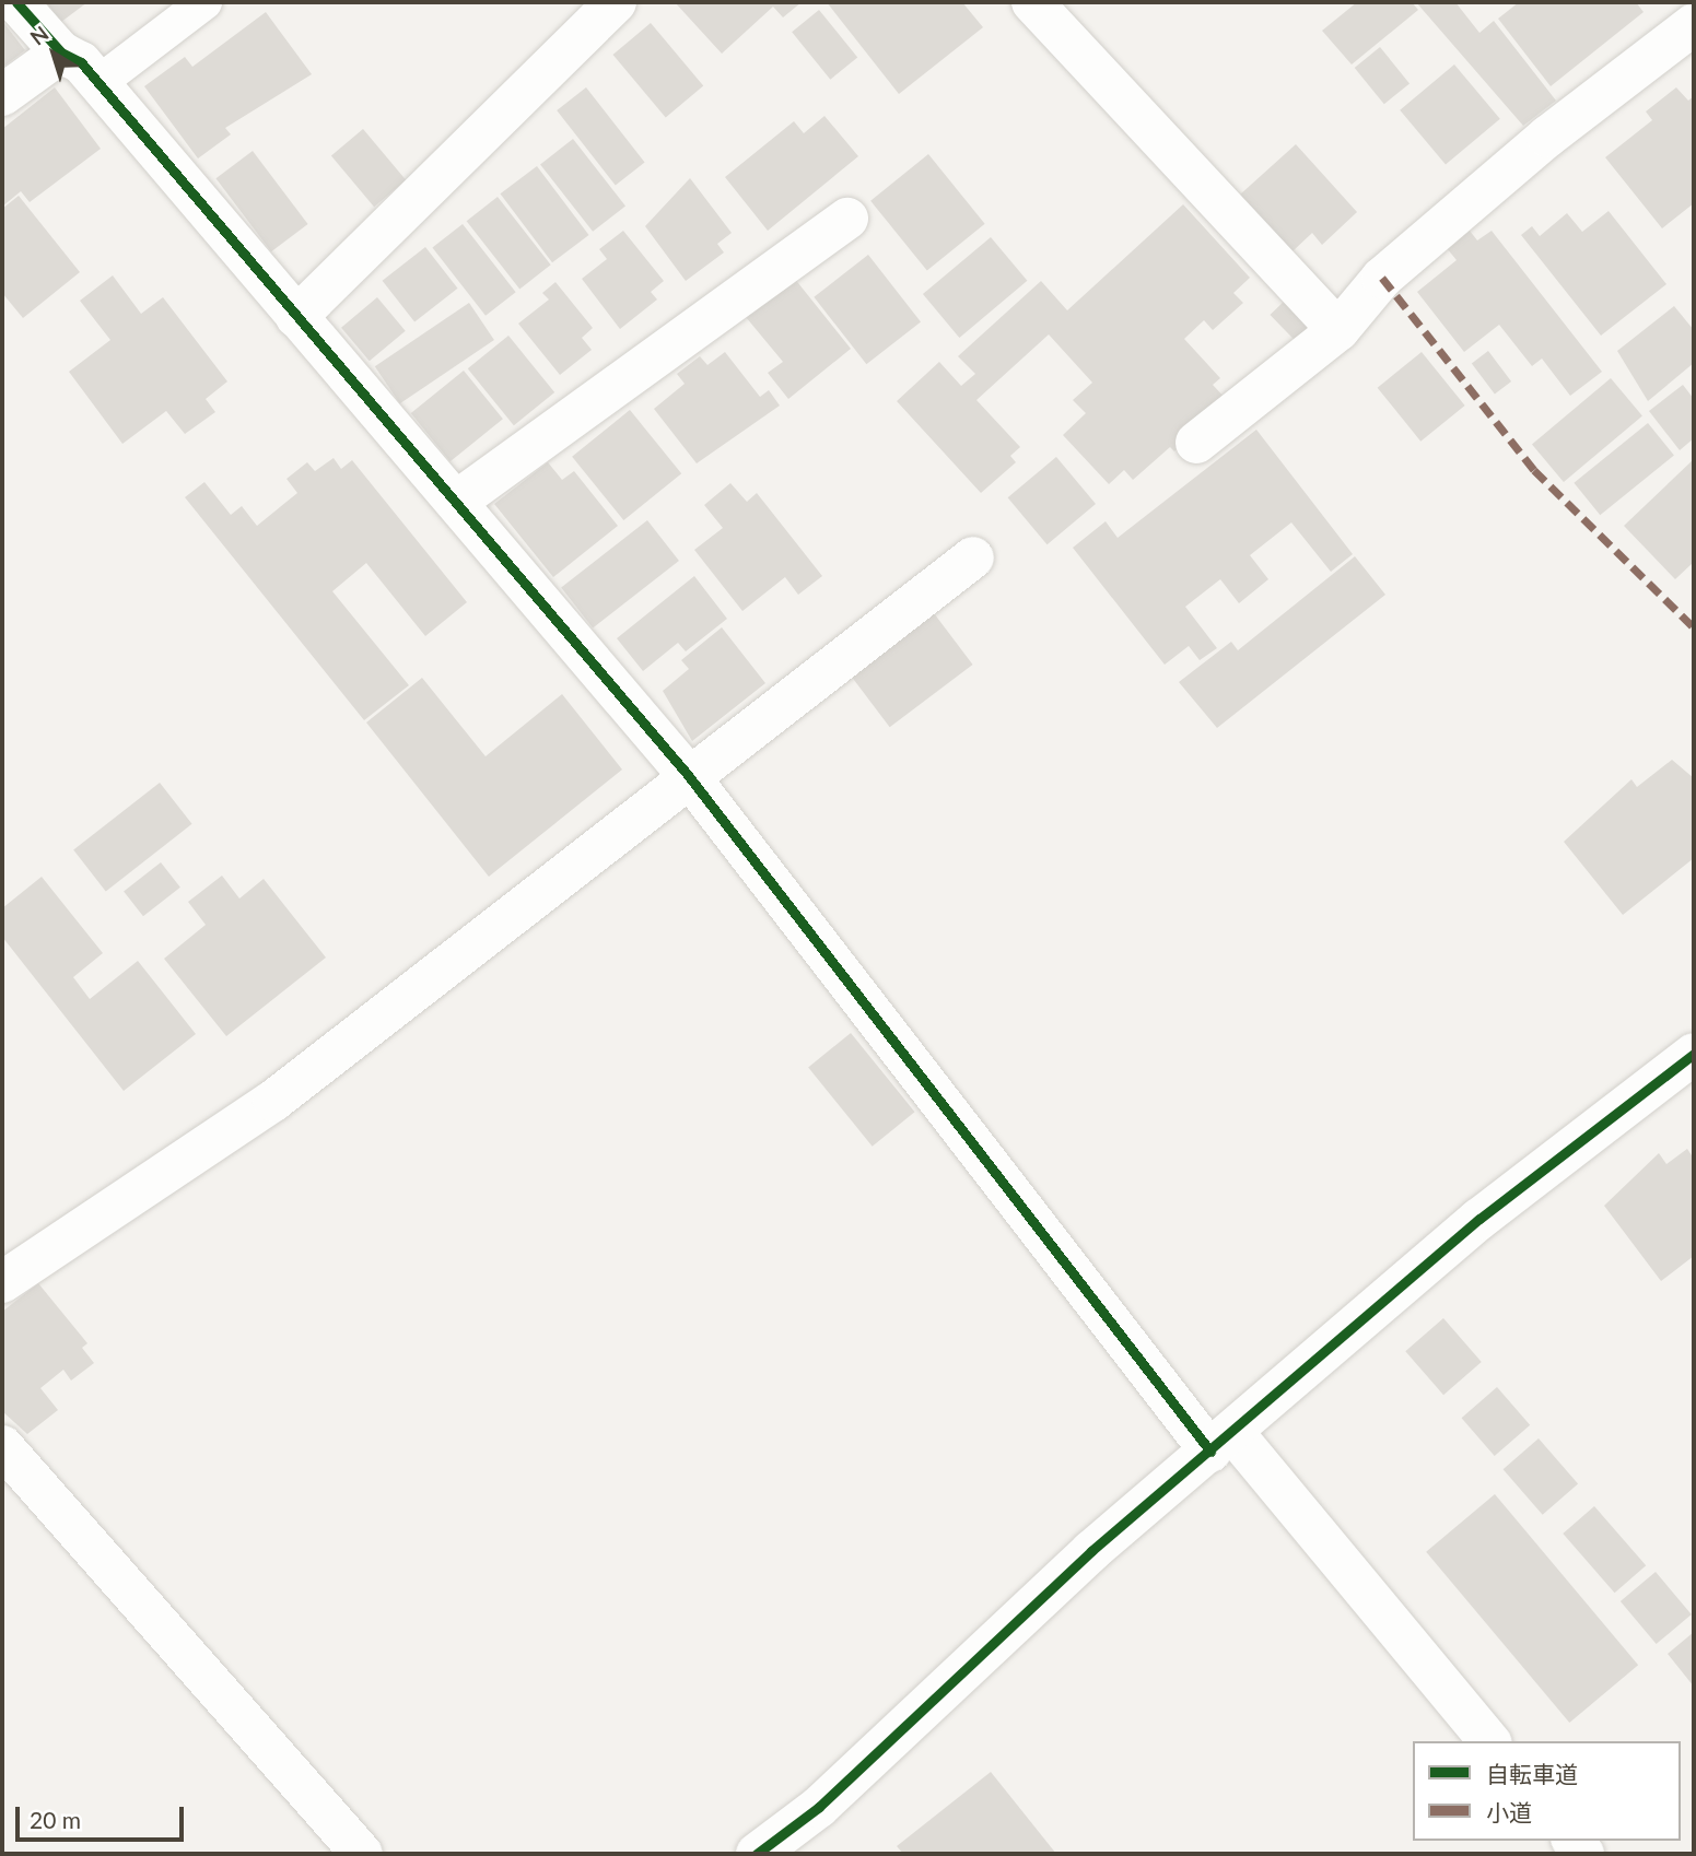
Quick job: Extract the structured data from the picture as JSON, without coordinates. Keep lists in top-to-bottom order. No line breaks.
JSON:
{"legend":["自転車道","小道"],"scale_bar":"20 m","north":"top left"}
